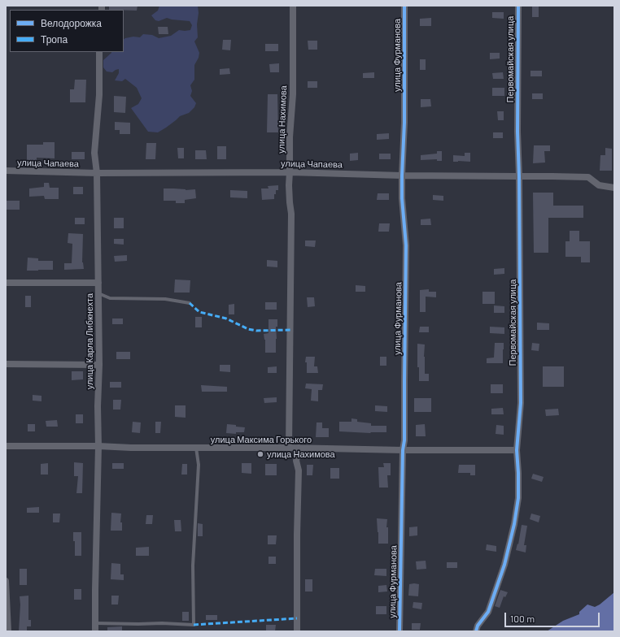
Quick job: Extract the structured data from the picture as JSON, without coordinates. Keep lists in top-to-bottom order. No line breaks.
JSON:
{"streets":{"street":["улица Фурманова","Первомайская улица","улица Нахимова","улица Чапаева","улица Карла Либкнехта","улица Максима Горького"]},"crossings":[["улица Фурманова","улица Чапаева"],["улица Фурманова","улица Максима Горького"],["Первомайская улица","улица Чапаева"],["Первомайская улица","улица Максима Горького"],["улица Нахимова","улица Чапаева"],["улица Нахимова","улица Максима Горького"],["улица Чапаева","улица Карла Либкнехта"],["улица Карла Либкнехта","улица Максима Горького"]],"places":["улица Нахимова"],"legend":["Велодорожка","Тропа"],"scale_bar":"100 m"}
